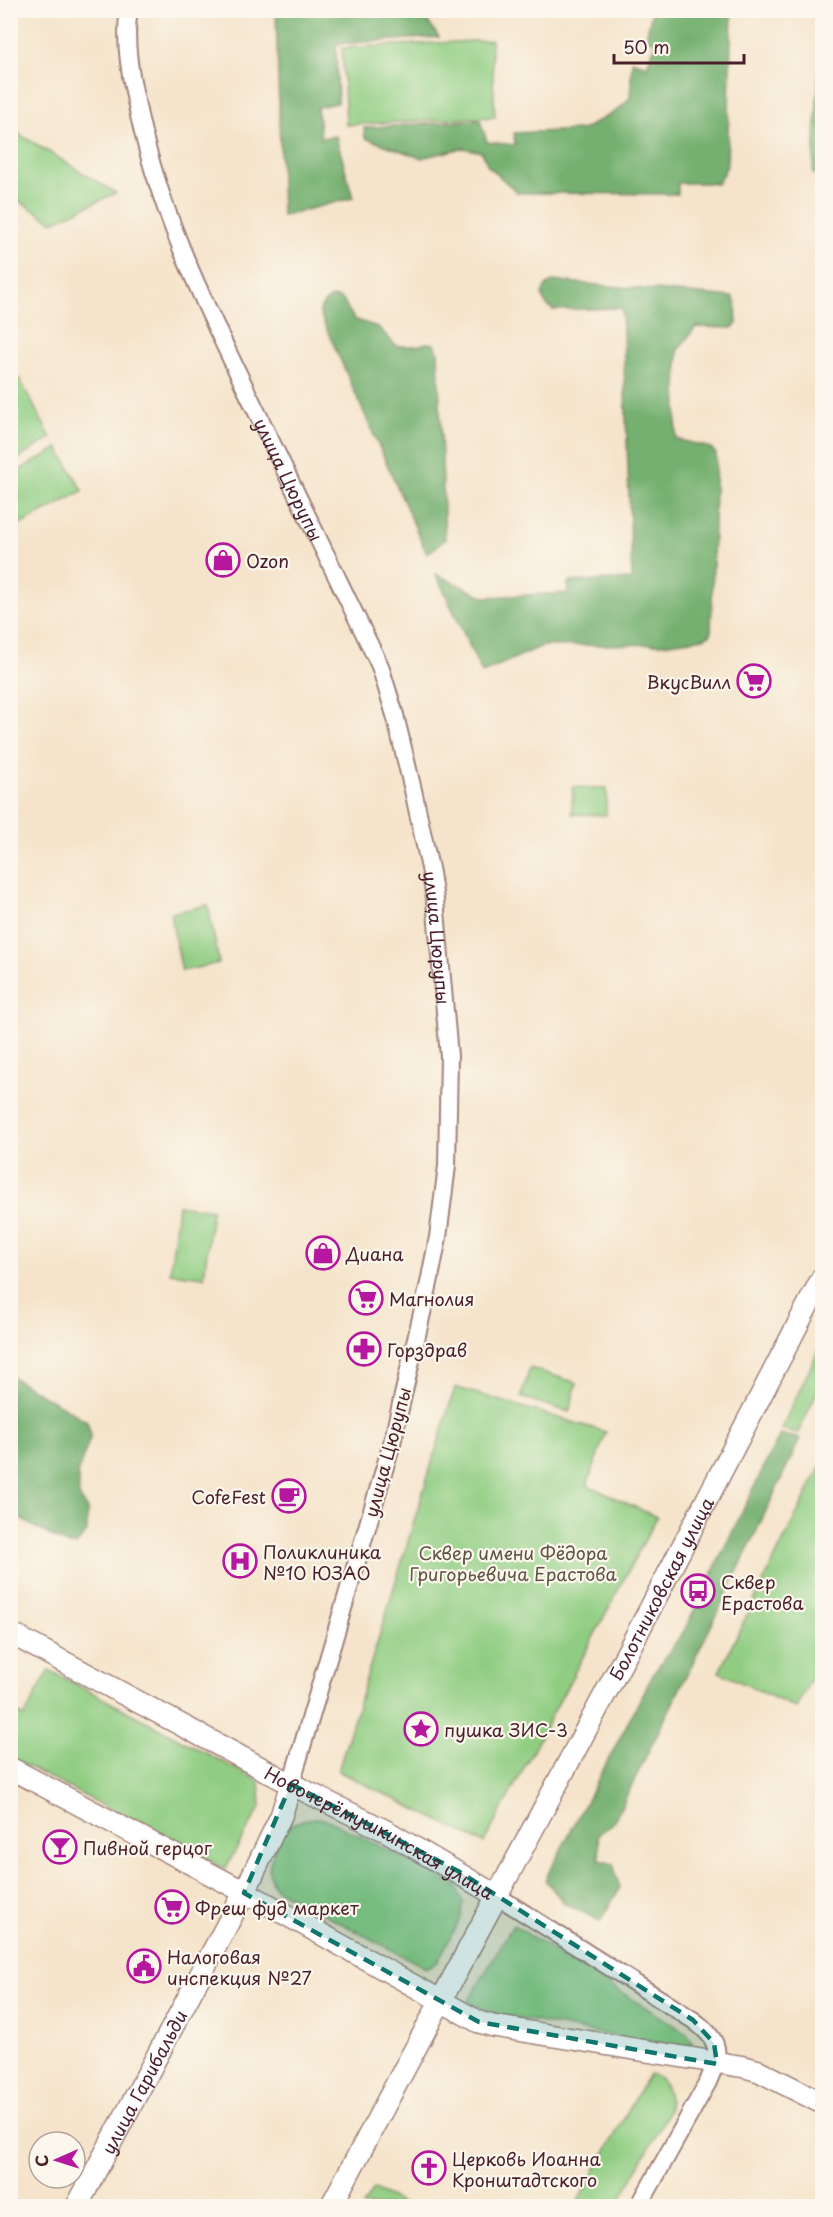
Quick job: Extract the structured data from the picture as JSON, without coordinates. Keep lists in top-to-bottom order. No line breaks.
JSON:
{"streets":{"street":["улица Цюрупы","Болотниковская улица","Новочерёмушкинская улица","улица Гарибальди"]},"crossings":[["улица Цюрупы","Новочерёмушкинская улица"],["улица Цюрупы","улица Гарибальди"],["Болотниковская улица","Новочерёмушкинская улица"]],"parks":["Сквер имени Фёдора Григорьевича Ерастова"],"places":{"shop":["Ozon","Диана"],"supermarket":["ВкусВилл","Магнолия","Фреш фуд маркет"],"pharmacy":["Горздрав"],"cafe":["CofeFest"],"hospital":["Поликлиника №10 ЮЗАО"],"bus stop":["Сквер Ерастова"],"place":["пушка ЗИС-3"],"bar":["Пивной герцог"],"public building":["Налоговая инспекция №27"],"church":["Церковь Иоанна Кронштадтского"]},"scale_bar":"50 m","north":"left"}
